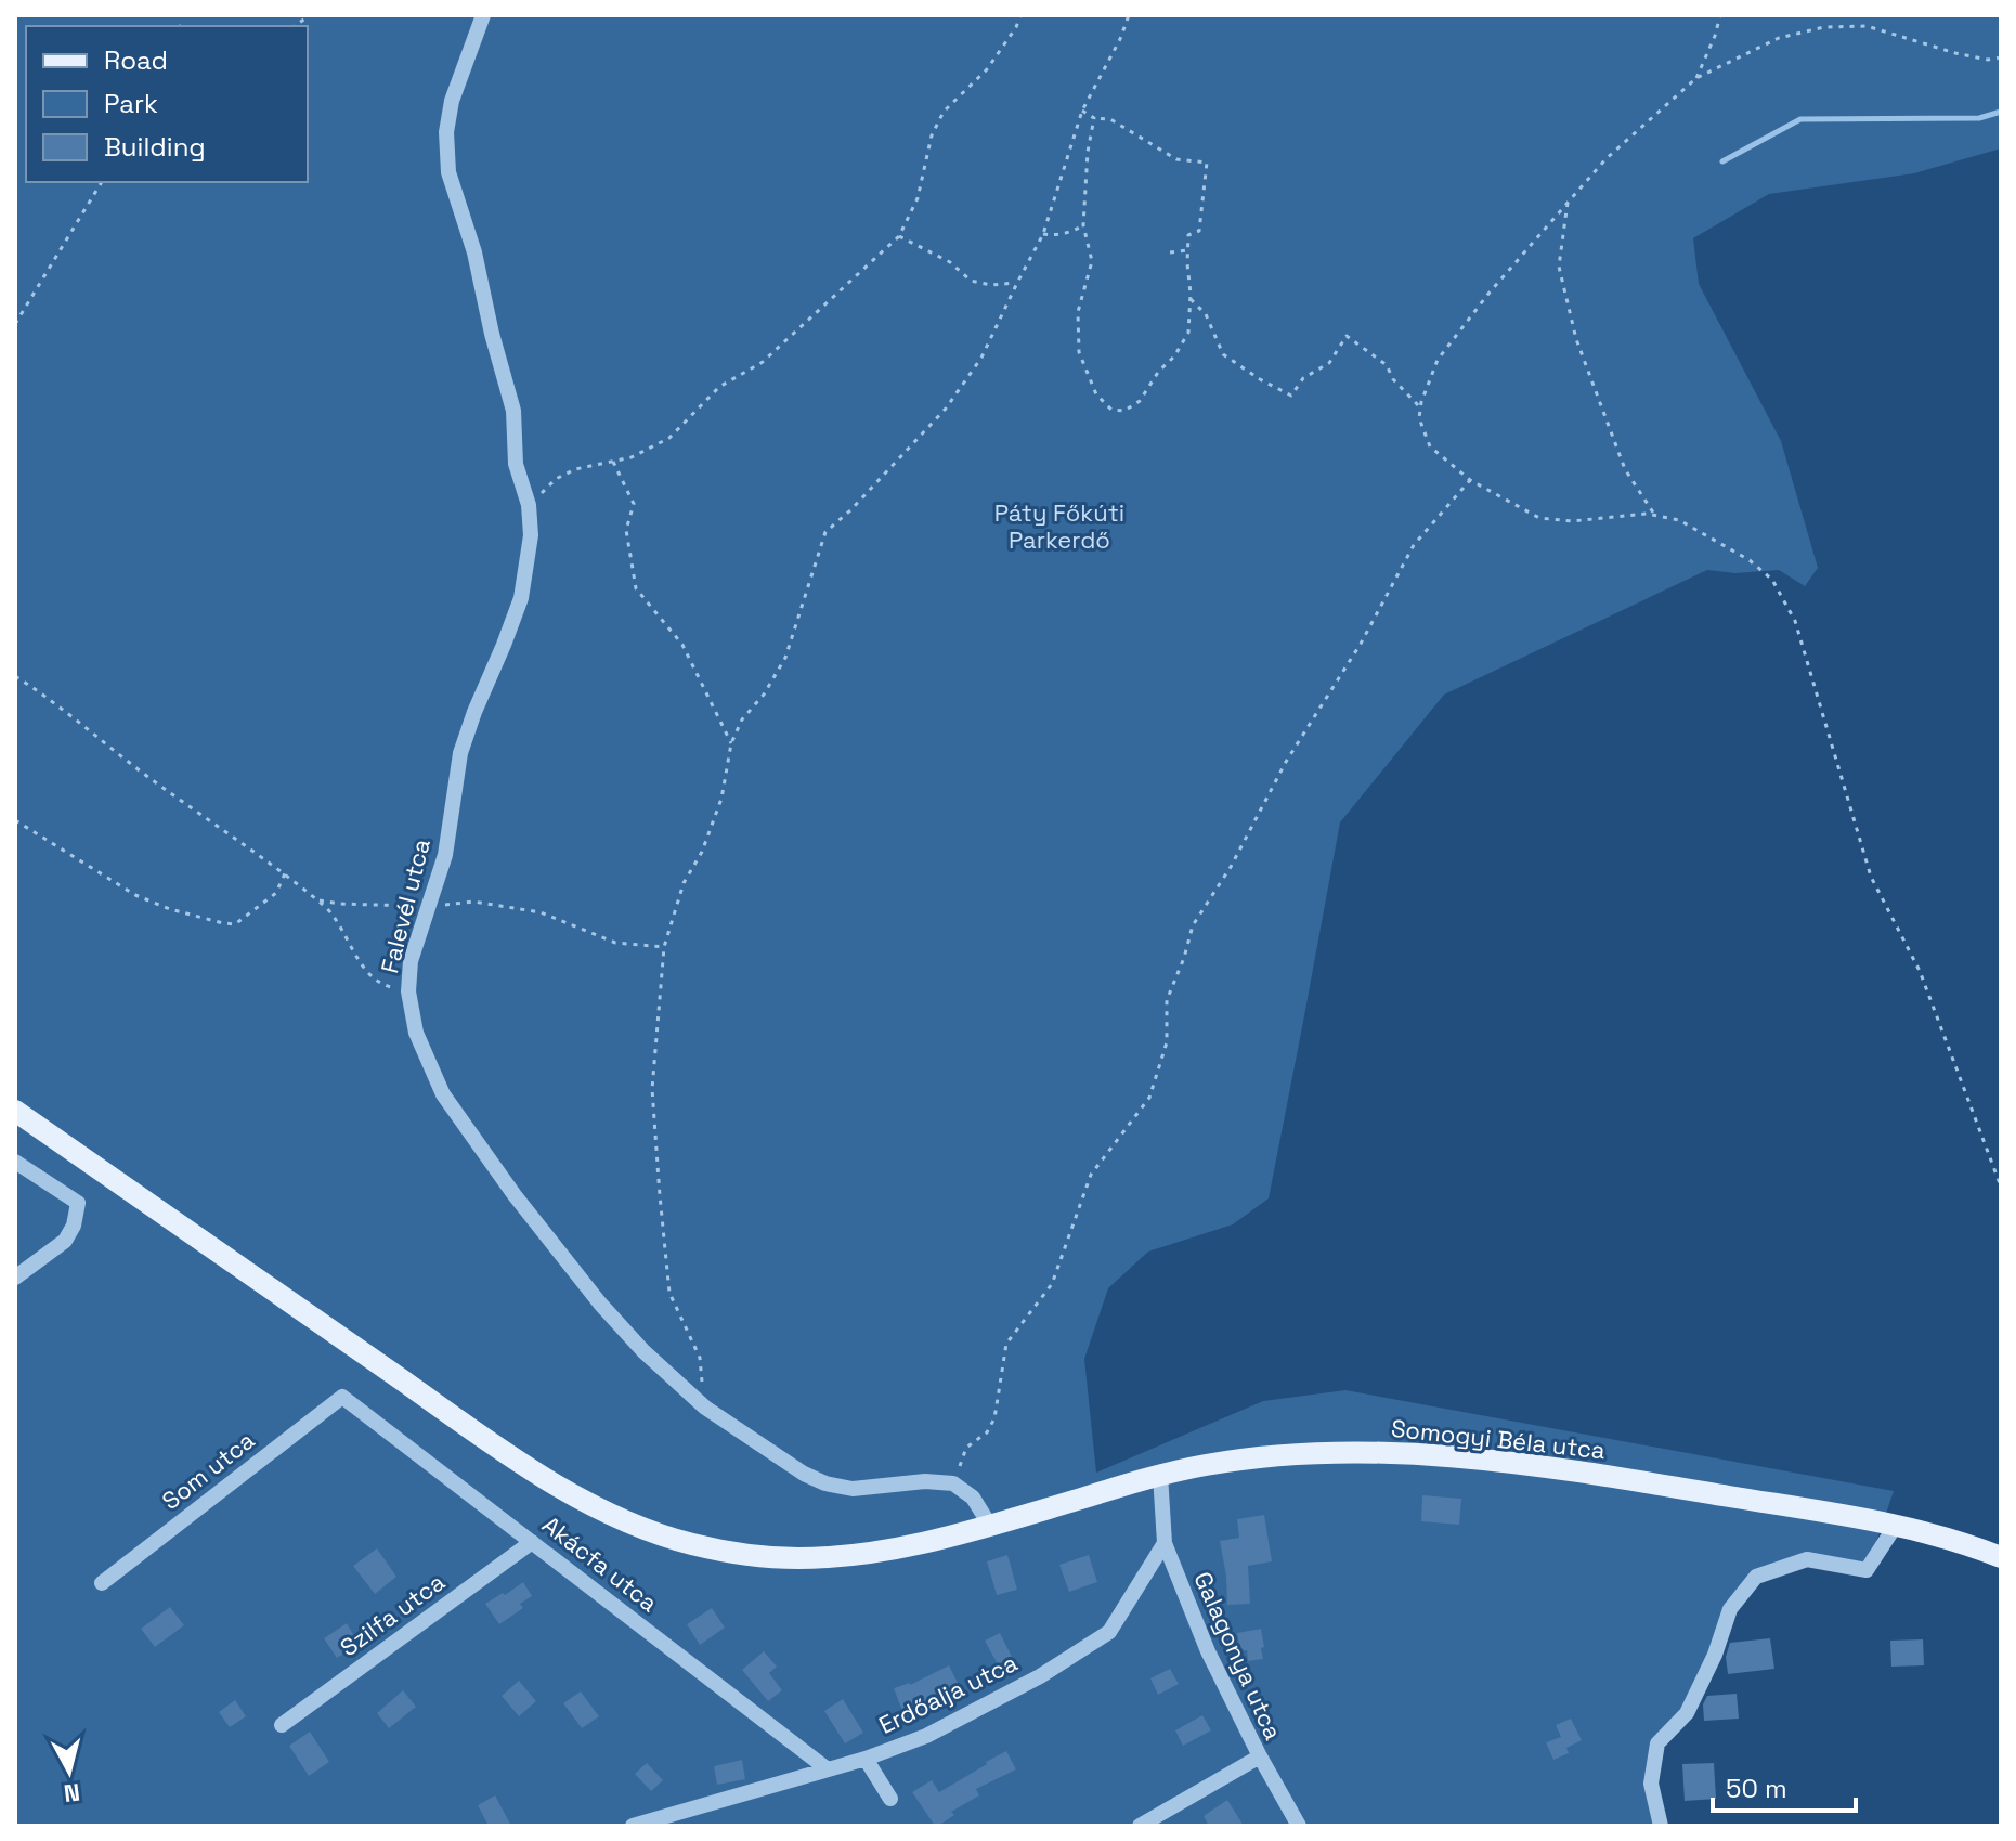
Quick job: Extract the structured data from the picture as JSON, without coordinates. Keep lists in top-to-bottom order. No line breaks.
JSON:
{"streets":{"main road":["Somogyi Béla utca"],"street":["Falevél utca","Som utca","Akácfa utca","Szilfa utca","Galagonya utca","Erdőalja utca"]},"crossings":[["Som utca","Akácfa utca"],["Akácfa utca","Szilfa utca"],["Akácfa utca","Erdőalja utca"],["Galagonya utca","Erdőalja utca"]],"parks":["Páty Főkúti Parkerdő"],"legend":["Road","Park","Building"],"scale_bar":"50 m","north":"bottom"}
